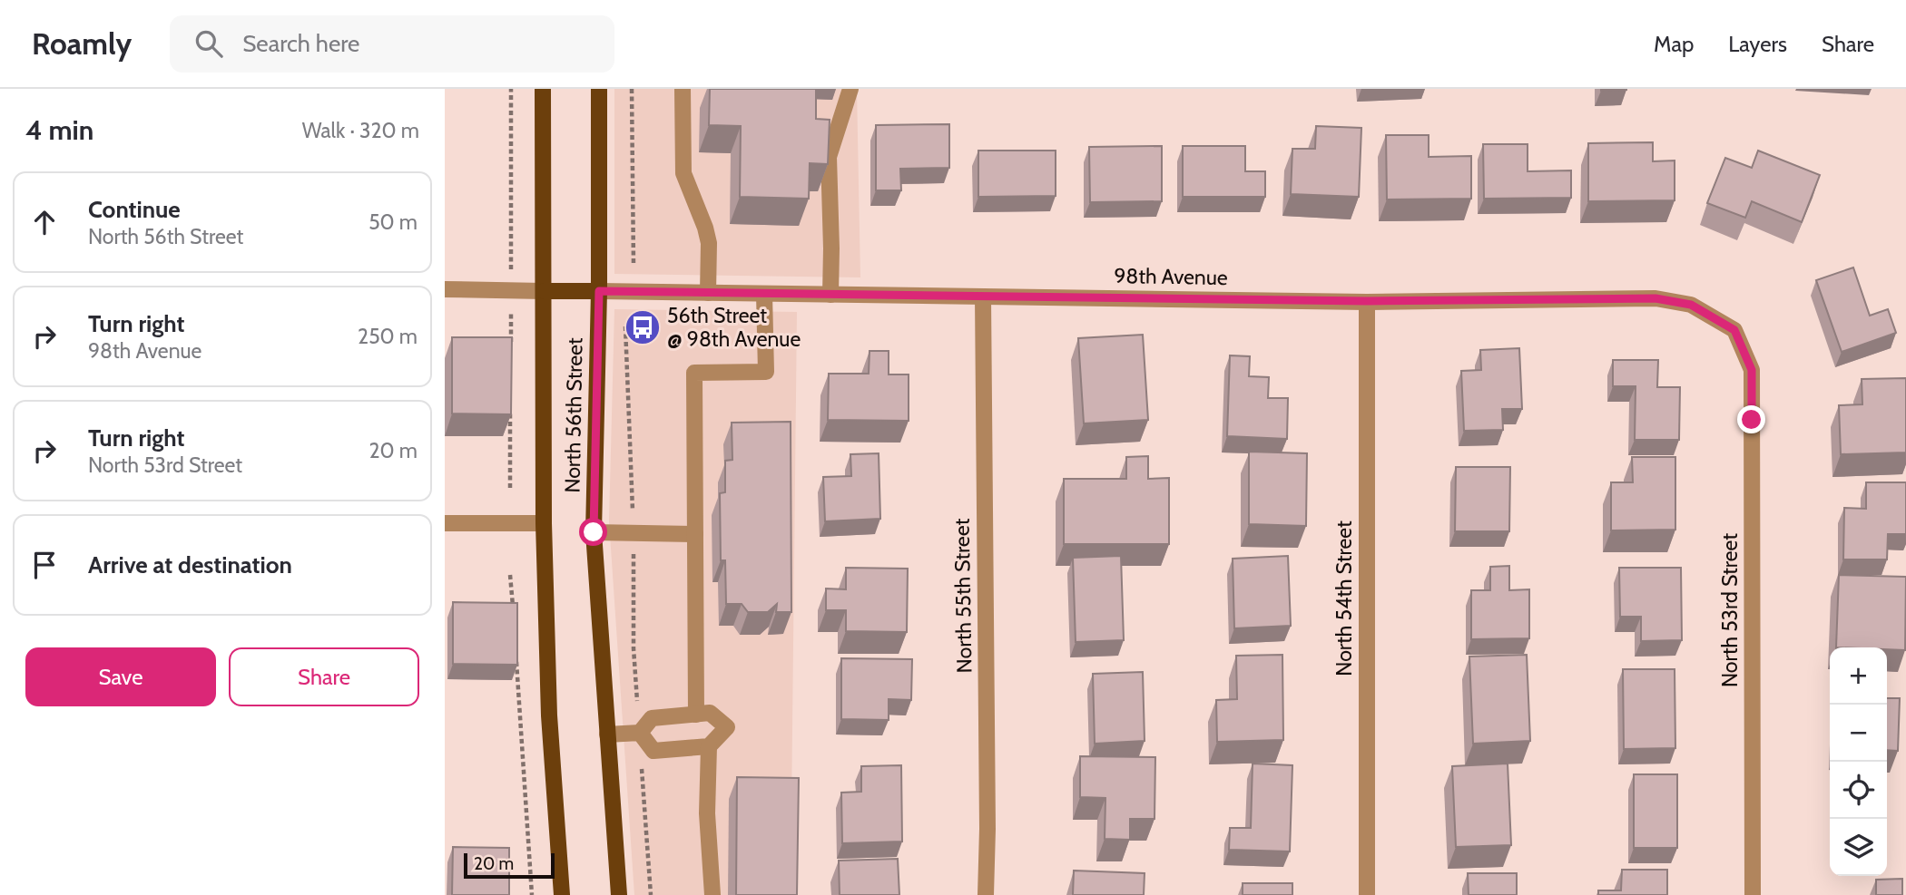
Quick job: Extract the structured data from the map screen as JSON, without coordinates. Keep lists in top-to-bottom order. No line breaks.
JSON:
{"streets":{"main road":["North 56th Street"],"street":["98th Avenue","North 55th Street","North 54th Street","North 53rd Street"]},"crossings":[["98th Avenue","North 56th Street"],["98th Avenue","North 55th Street"],["98th Avenue","North 54th Street"],["98th Avenue","North 53rd Street"]],"places":{"bus stop":["56th Street @ 98th Avenue"]},"scale_bar":"20 m","page":{"header":"Roamly","search":"Search here","nav":["Map","Layers","Share"],"heading":["4 min","Walk · 320 m"],"list":[["Continue","North 56th Street","50 m"],["Turn right","98th Avenue","250 m"],["Turn right","North 53rd Street","20 m"],"Arrive at destination"],"buttons":["Save","Share"],"map_buttons":["+","−"],"scale":"20 m"}}
